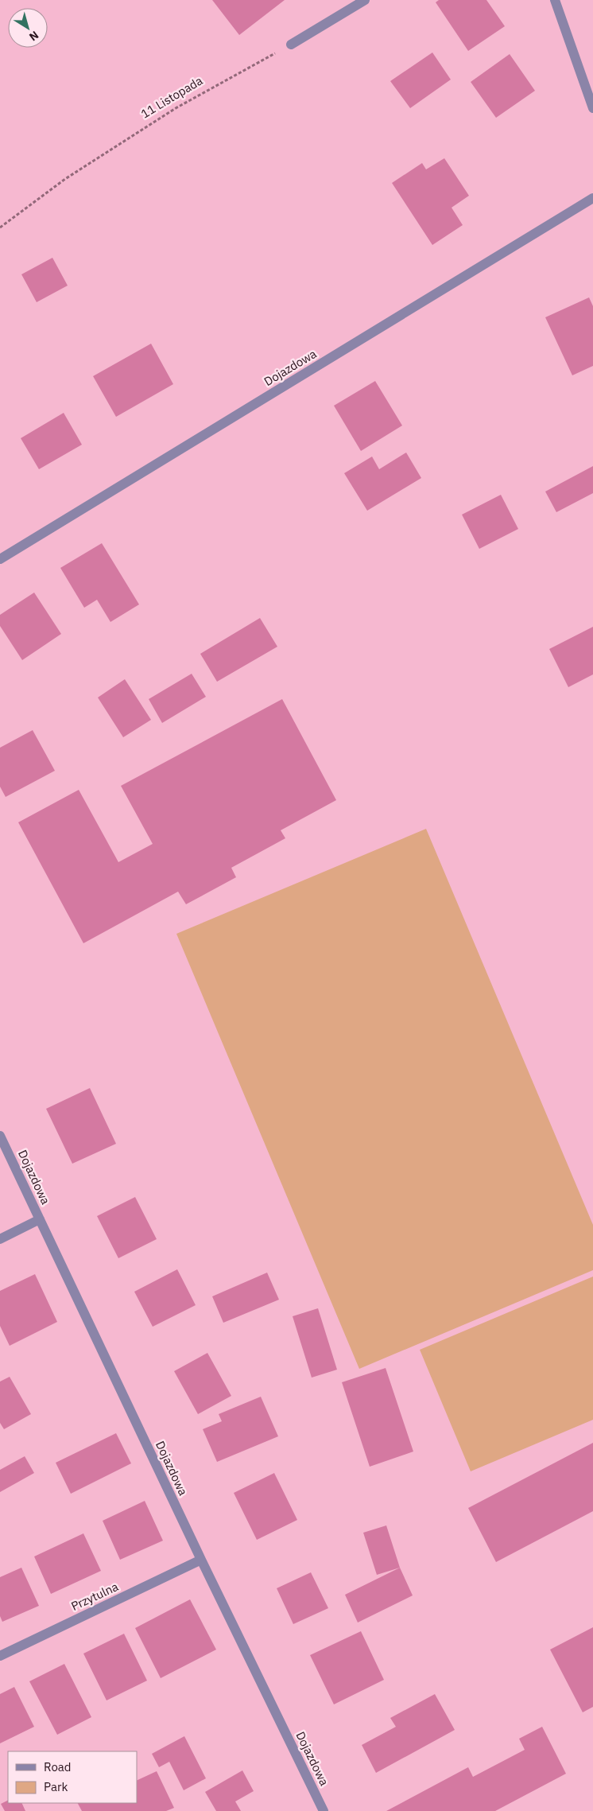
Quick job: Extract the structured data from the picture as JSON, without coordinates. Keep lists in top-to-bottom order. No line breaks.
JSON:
{"streets":{"street":["Dojazdowa","Przytulna"],"path":["11 Listopada"]},"crossings":[["Dojazdowa","Przytulna"]],"legend":["Road","Park"],"north":"bottom right"}
